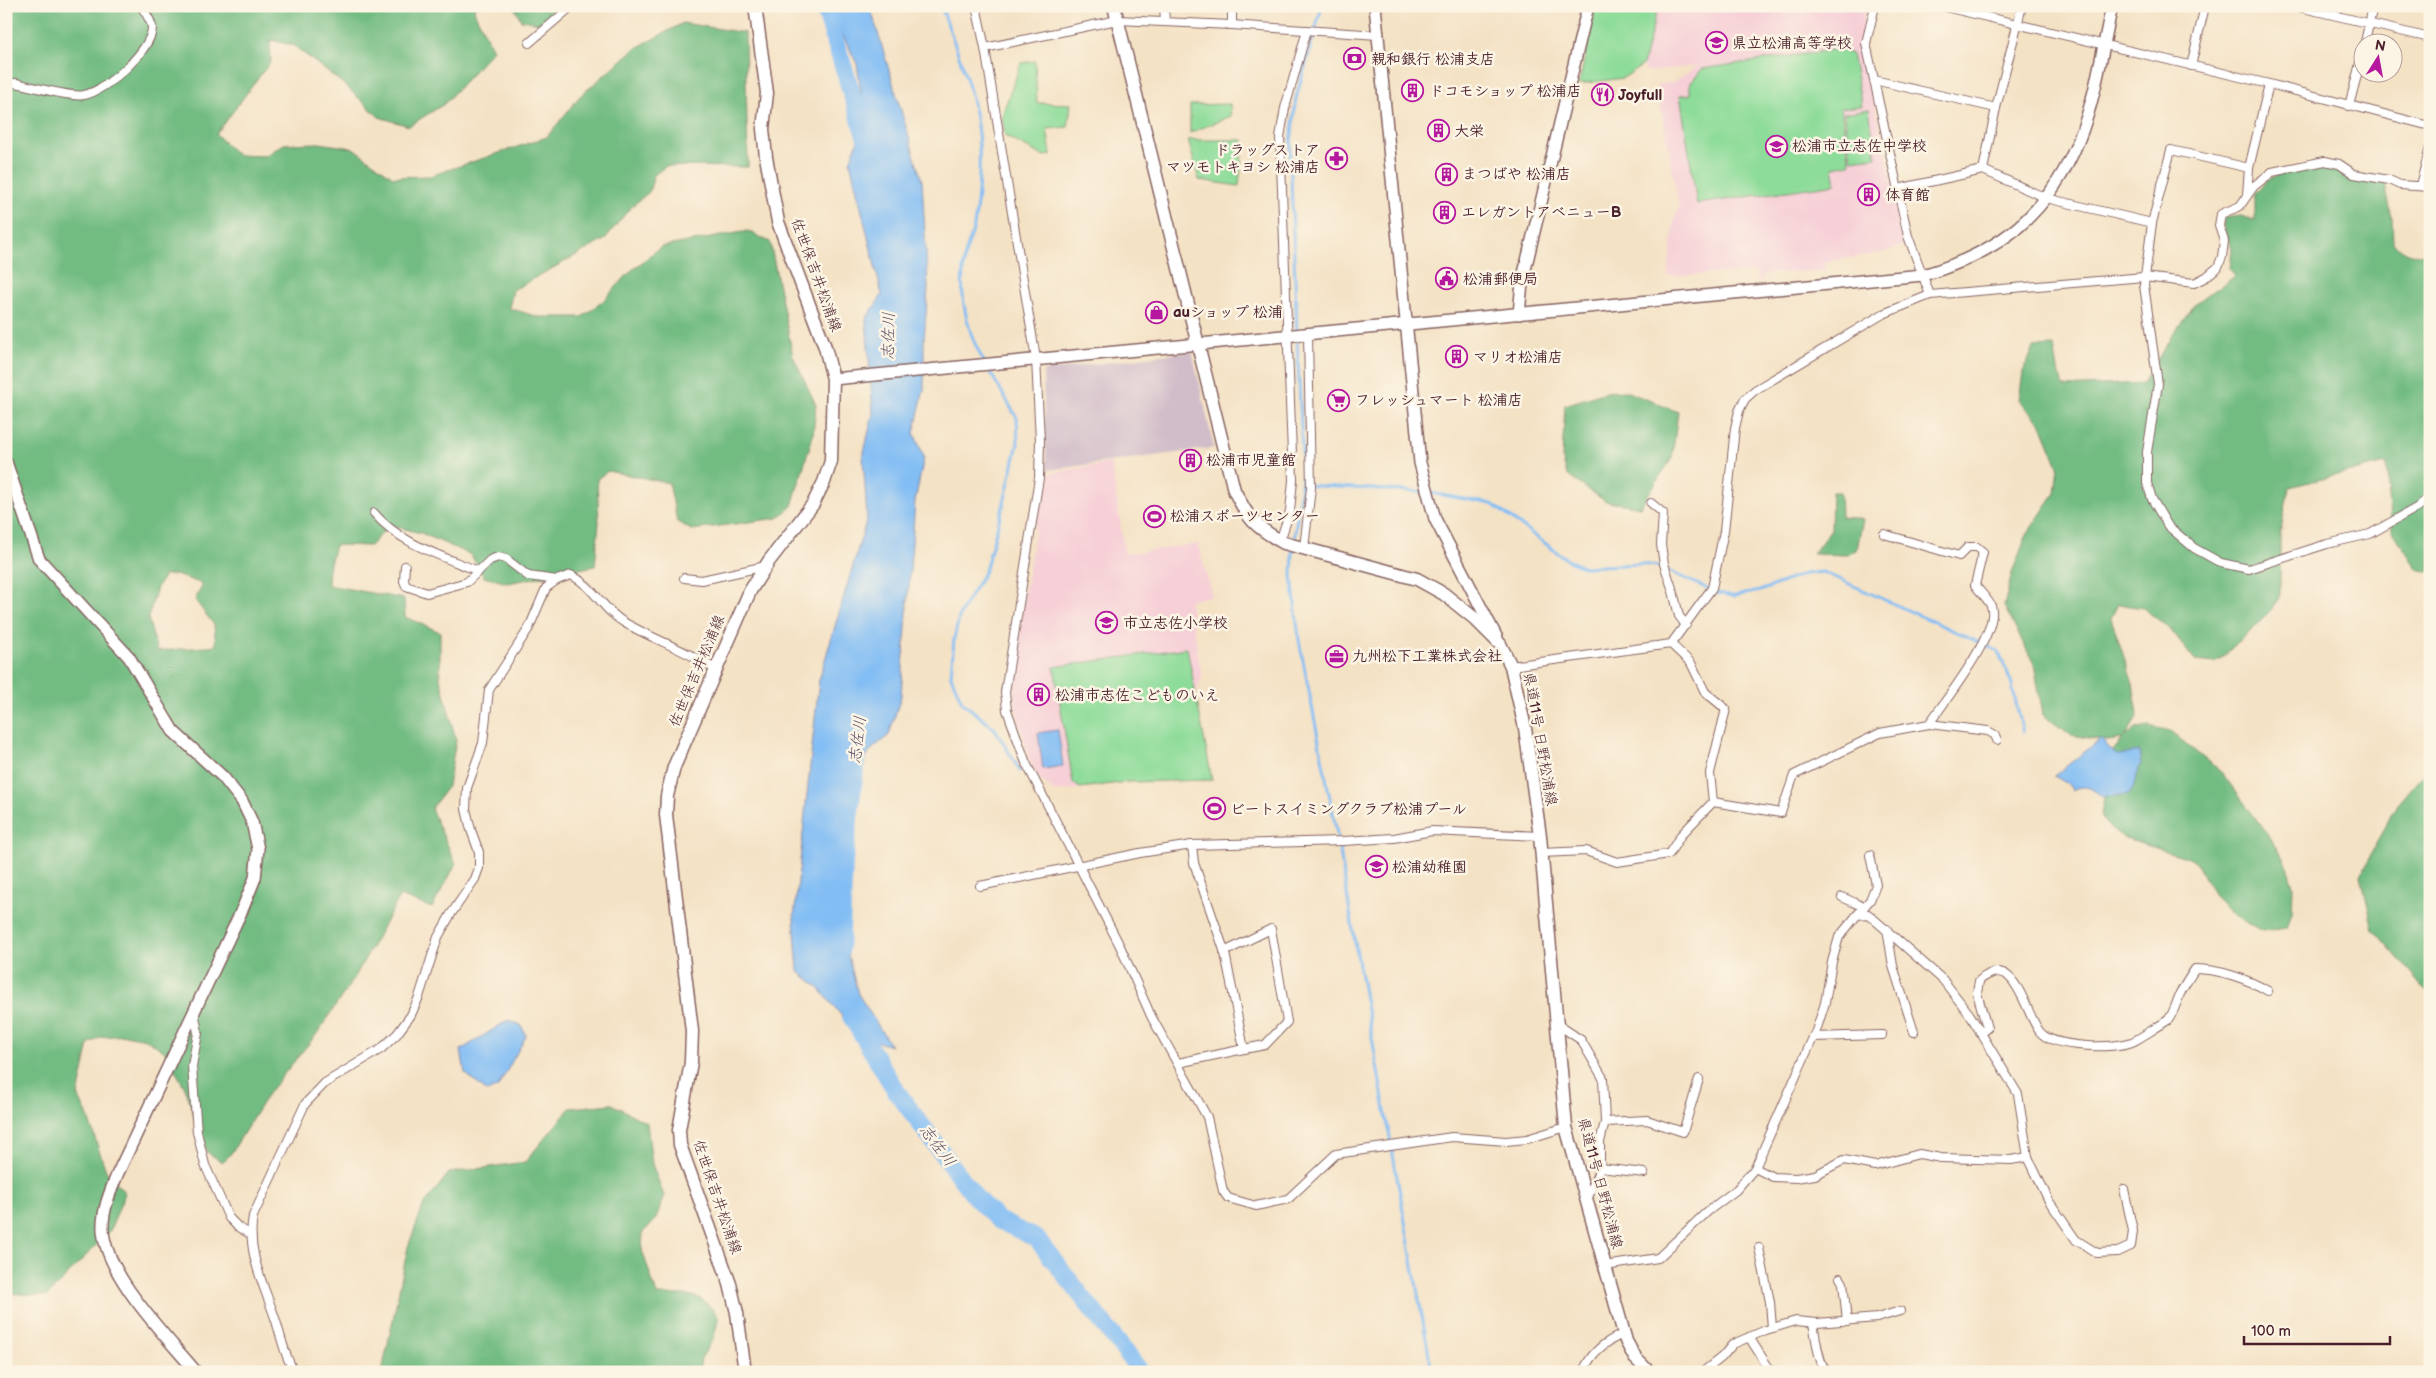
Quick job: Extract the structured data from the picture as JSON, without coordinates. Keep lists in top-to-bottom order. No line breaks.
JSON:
{"streets":{"main road":["佐世保吉井松浦線","県道11号 日野松浦線"]},"water":["志佐川"],"places":{"school or university":["県立松浦高等学校","松浦市立志佐中学校","市立志佐小学校","松浦幼稚園"],"bank":["親和銀行 松浦支店"],"building":["ドコモショップ 松浦店","大栄","まつばや 松浦店","体育館","エレガントアベニューB","マリオ松浦店","松浦市児童館","松浦市志佐こどものいえ"],"restaurant":["Joyfull"],"pharmacy":["ドラッグストア マツモトキヨシ 松浦店"],"public building":["松浦郵便局"],"shop":["auショップ 松浦"],"supermarket":["フレッシュマート 松浦店"],"sports":["松浦スポーツセンター","ビートスイミングクラブ松浦プール"],"office":["九州松下工業株式会社"]},"scale_bar":"100 m","north":"top"}
